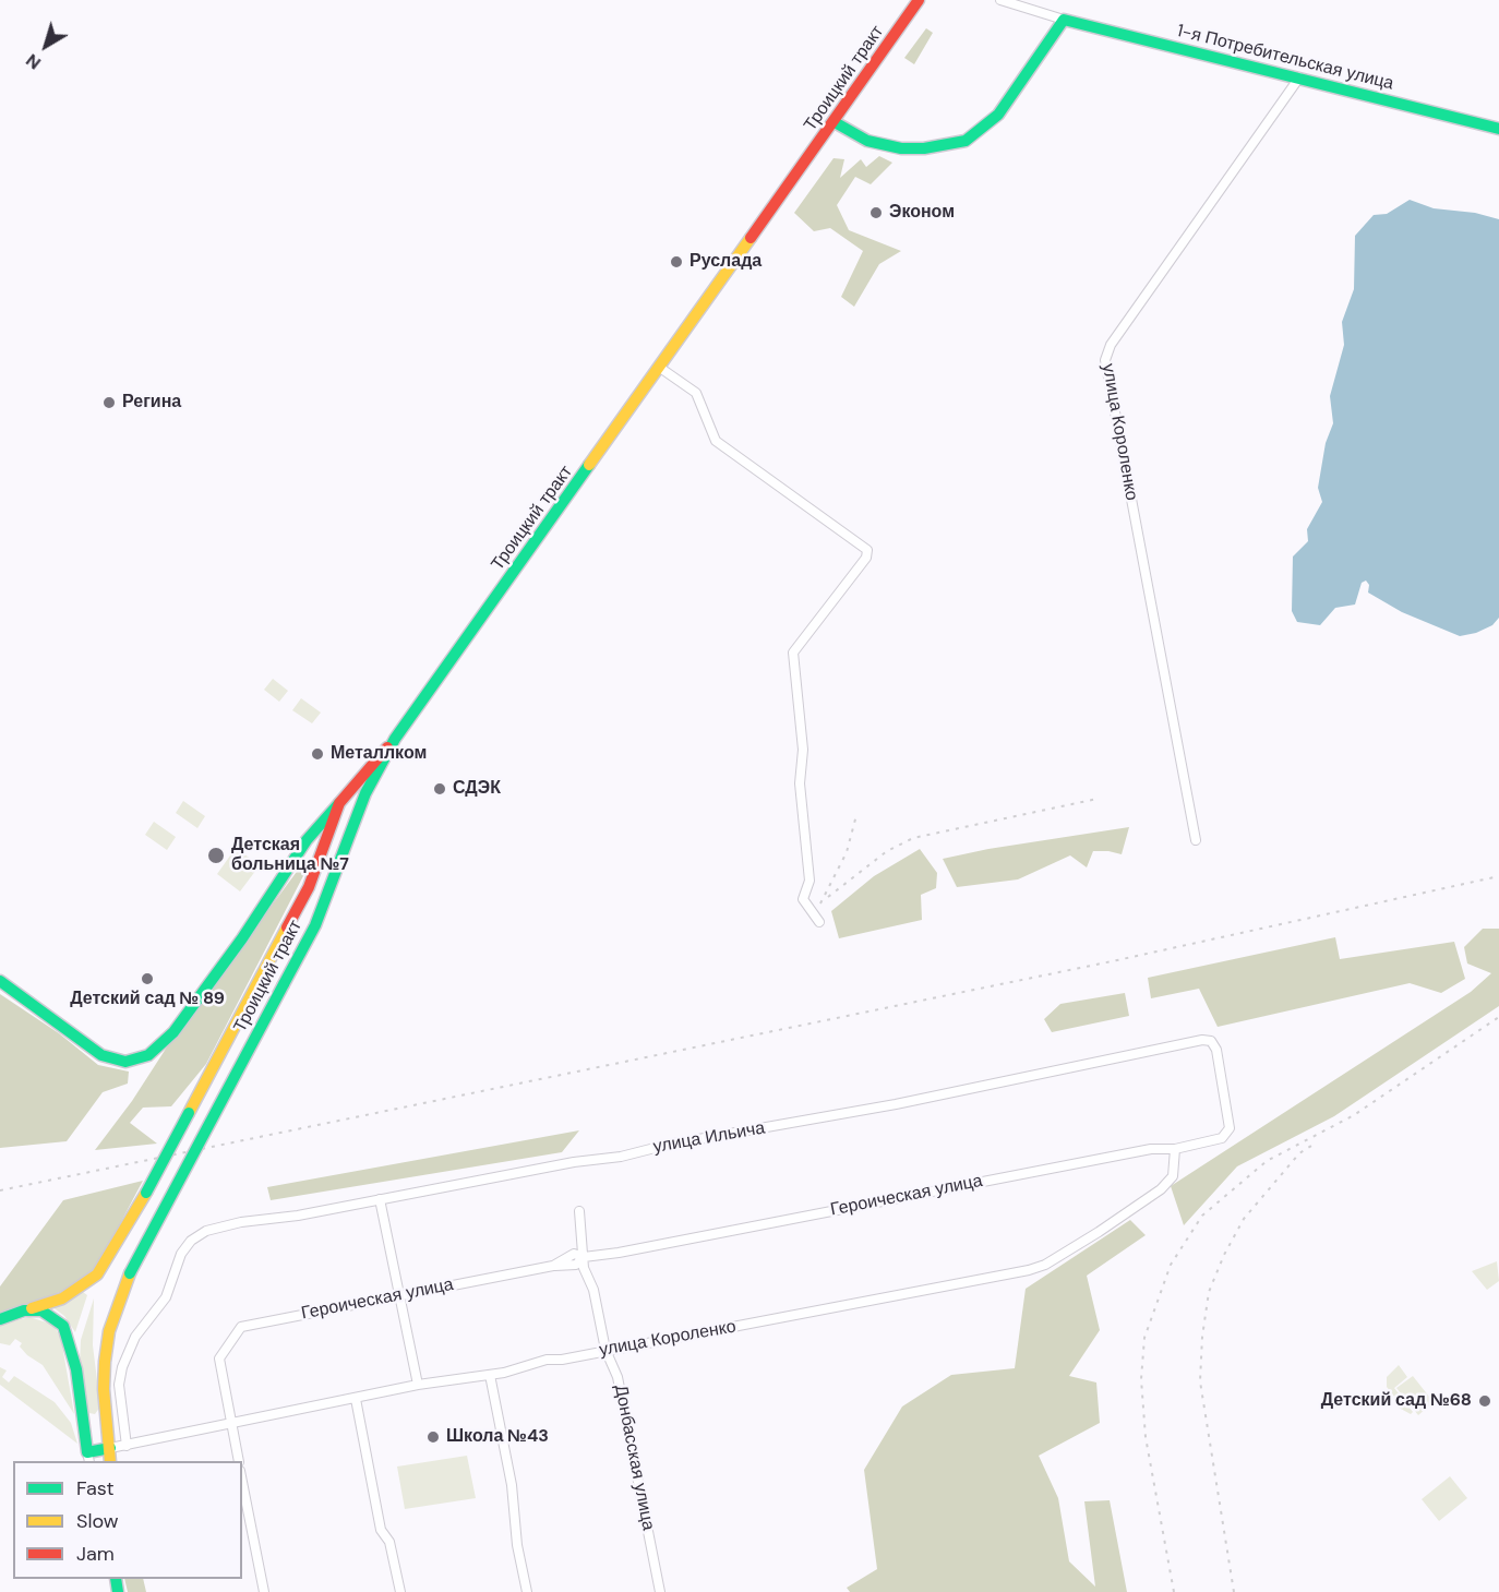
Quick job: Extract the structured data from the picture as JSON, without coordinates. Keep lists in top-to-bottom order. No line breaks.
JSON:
{"streets":{"main road":["1-я Потребительская улица","Троицкий тракт"],"street":["улица Короленко","улица Ильича","Героическая улица","Донбасская улица"]},"crossings":[["1-я Потребительская улица","улица Короленко"],["Троицкий тракт","улица Короленко"],["улица Короленко","улица Ильича"],["улица Короленко","Героическая улица"],["улица Короленко","Донбасская улица"],["улица Ильича","Героическая улица"],["Героическая улица","Донбасская улица"]],"places":["Эконом","Руслада","Регина","Металлком","СДЭК","Детская больница №7","Детский сад № 89","Детский сад №68","Школа №43"],"legend":["Fast","Slow","Jam"],"north":"bottom left"}
